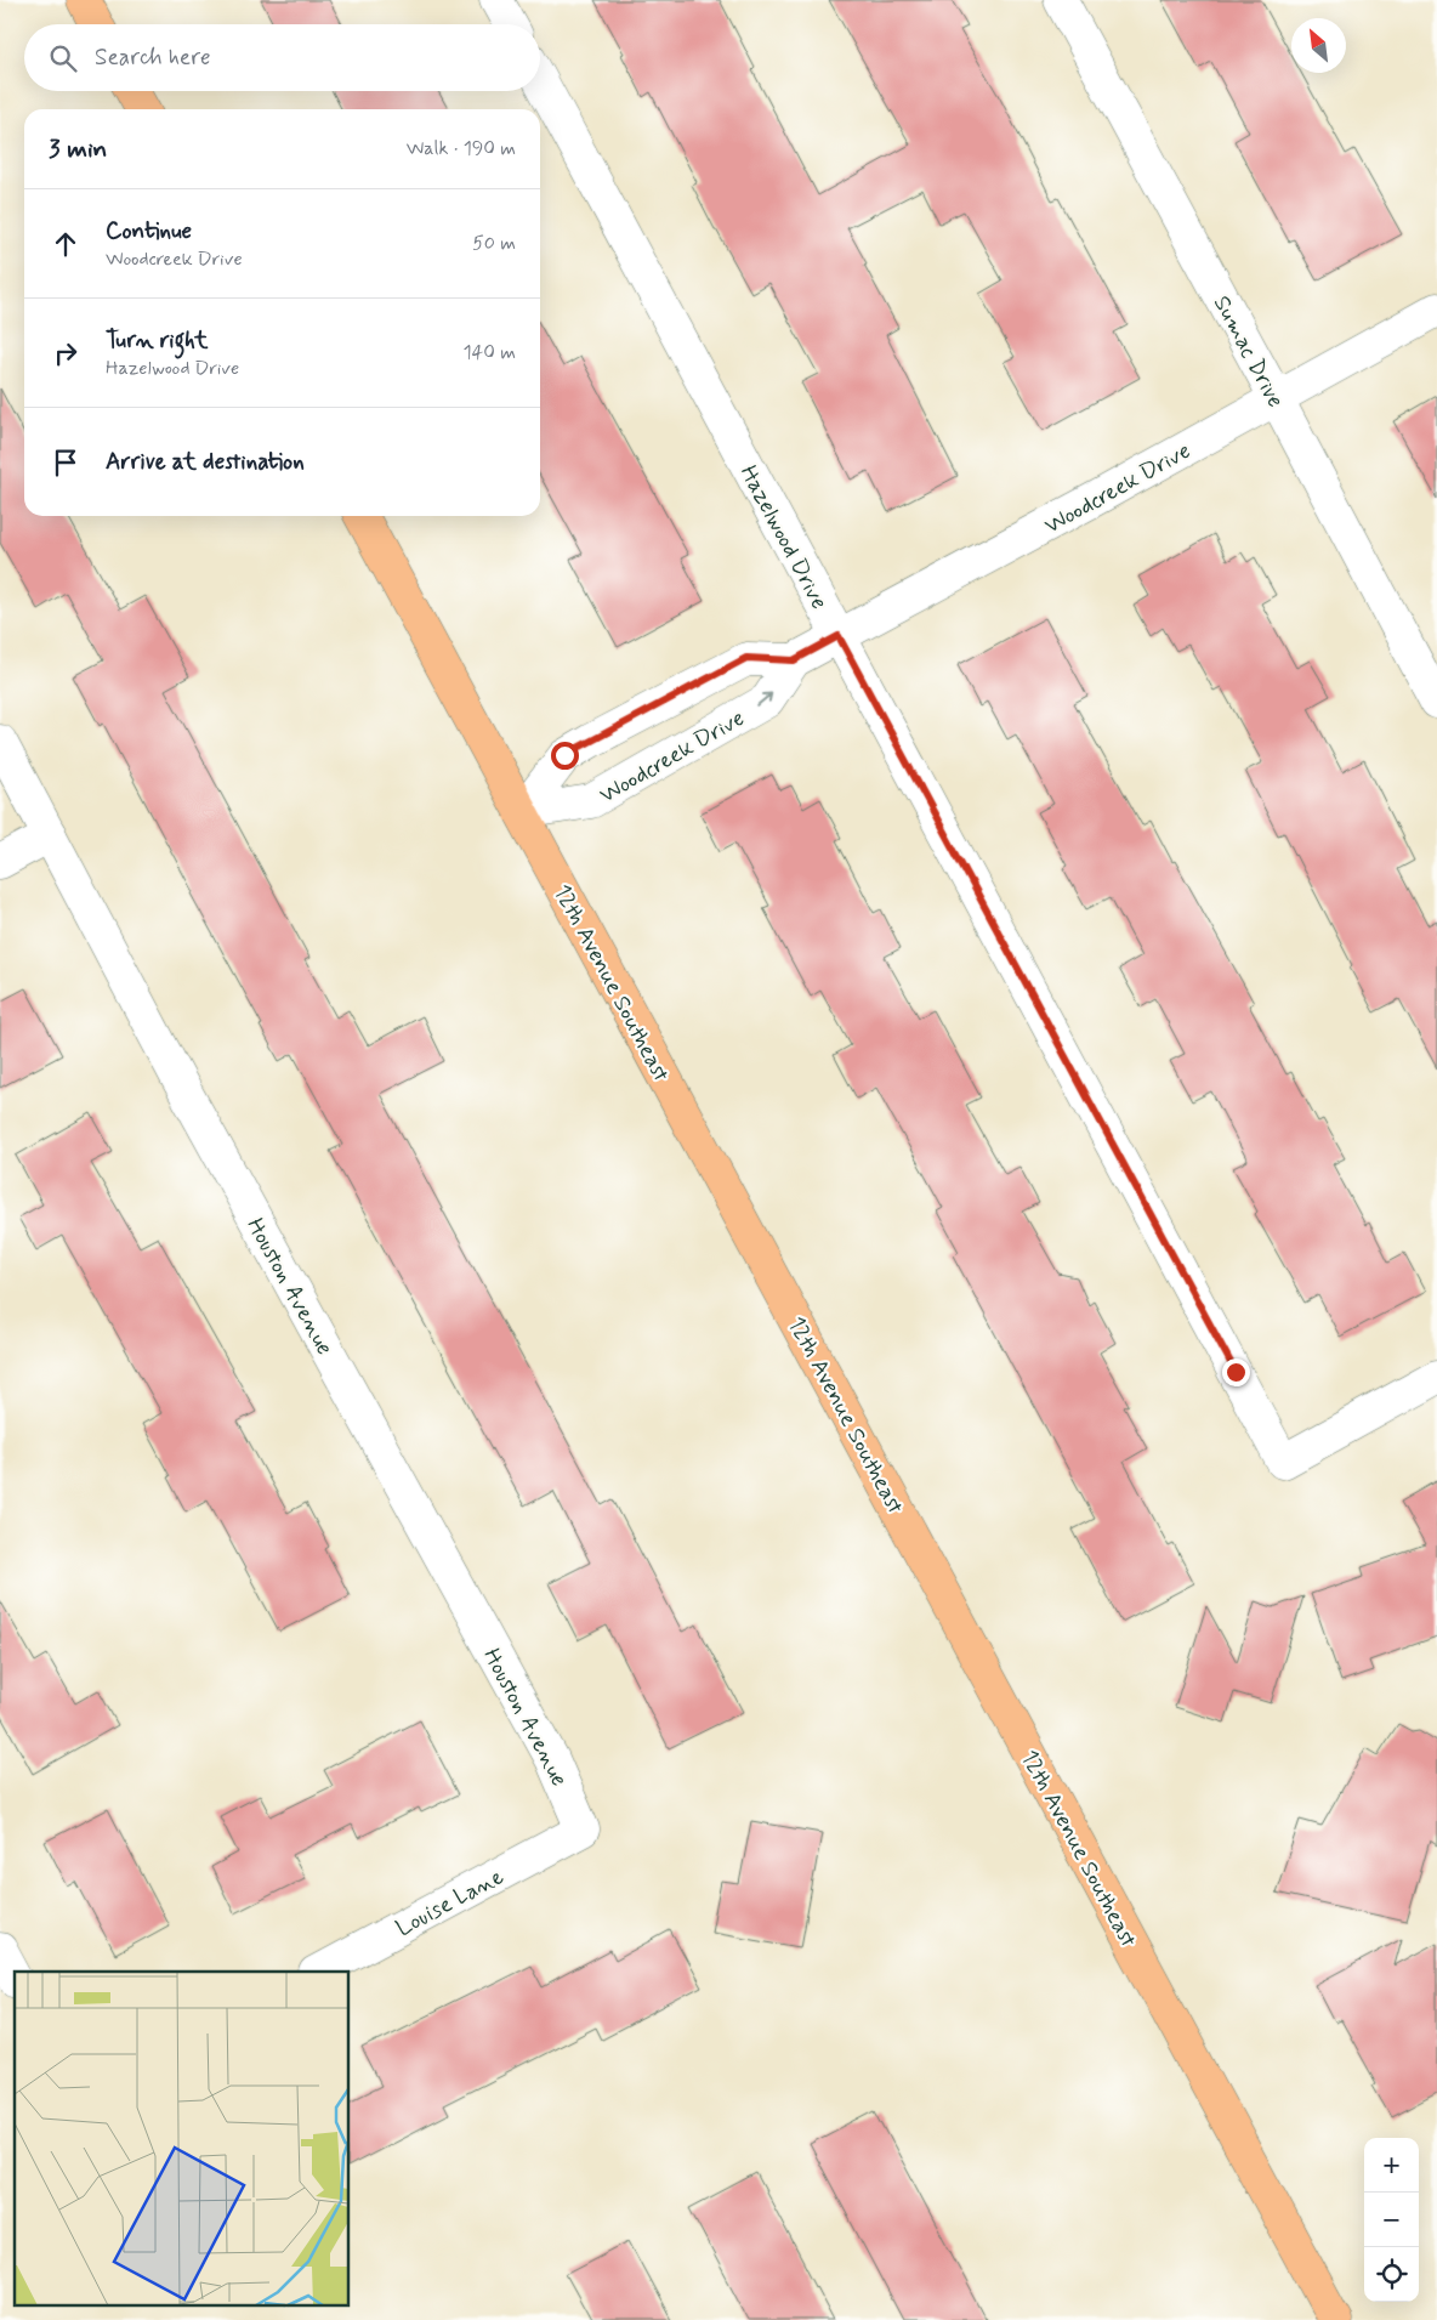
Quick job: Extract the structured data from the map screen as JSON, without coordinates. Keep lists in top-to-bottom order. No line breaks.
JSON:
{"streets":{"main road":["12th Avenue Southeast"],"street":["Sumac Drive","Woodcreek Drive","Hazelwood Drive","Houston Avenue","Louise Lane"]},"crossings":[["Sumac Drive","Woodcreek Drive"],["Woodcreek Drive","Hazelwood Drive"],["Woodcreek Drive","12th Avenue Southeast"],["Houston Avenue","Louise Lane"]],"north":"top left","page":{"search":"Search here","heading":["3 min","Walk · 190 m"],"list":[["Continue","Woodcreek Drive","50 m"],["Turn right","Hazelwood Drive","140 m"],"Arrive at destination"],"map_buttons":["+","−"]}}
